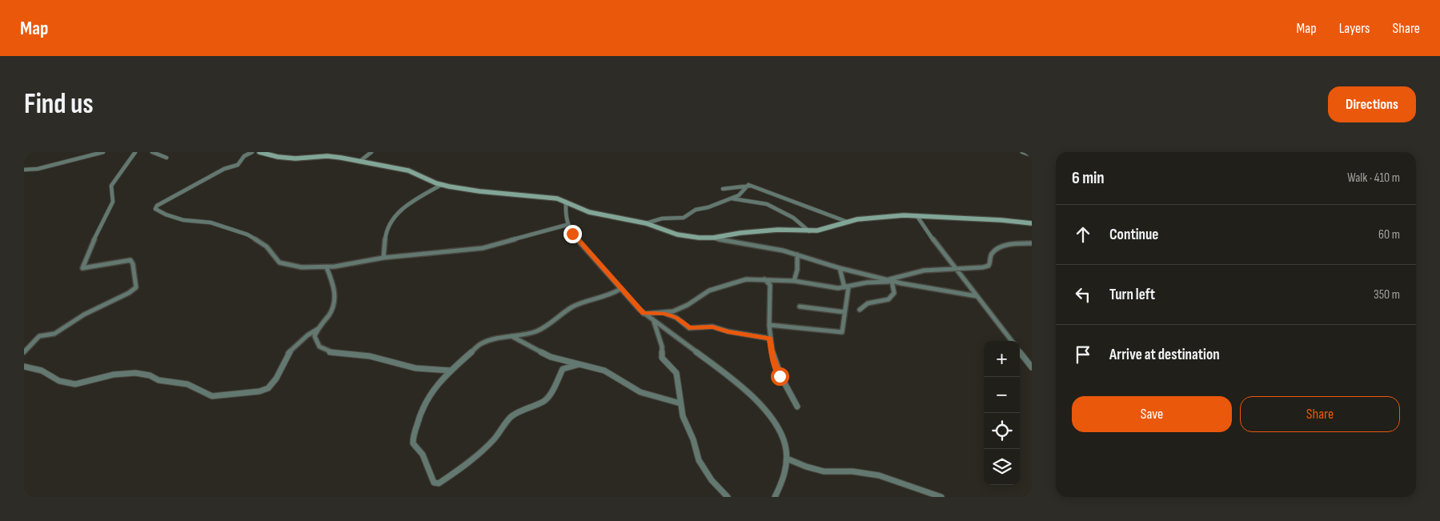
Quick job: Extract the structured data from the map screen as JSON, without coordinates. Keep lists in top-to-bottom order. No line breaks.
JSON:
{"page":{"header":"Map","nav":["Map","Layers","Share"],"buttons":["Directions",["Save","Share"]],"title":"Find us","heading":["6 min","Walk · 410 m"],"list":[["Continue","60 m"],["Turn left","350 m"],"Arrive at destination"],"map_buttons":["+","−"]}}
